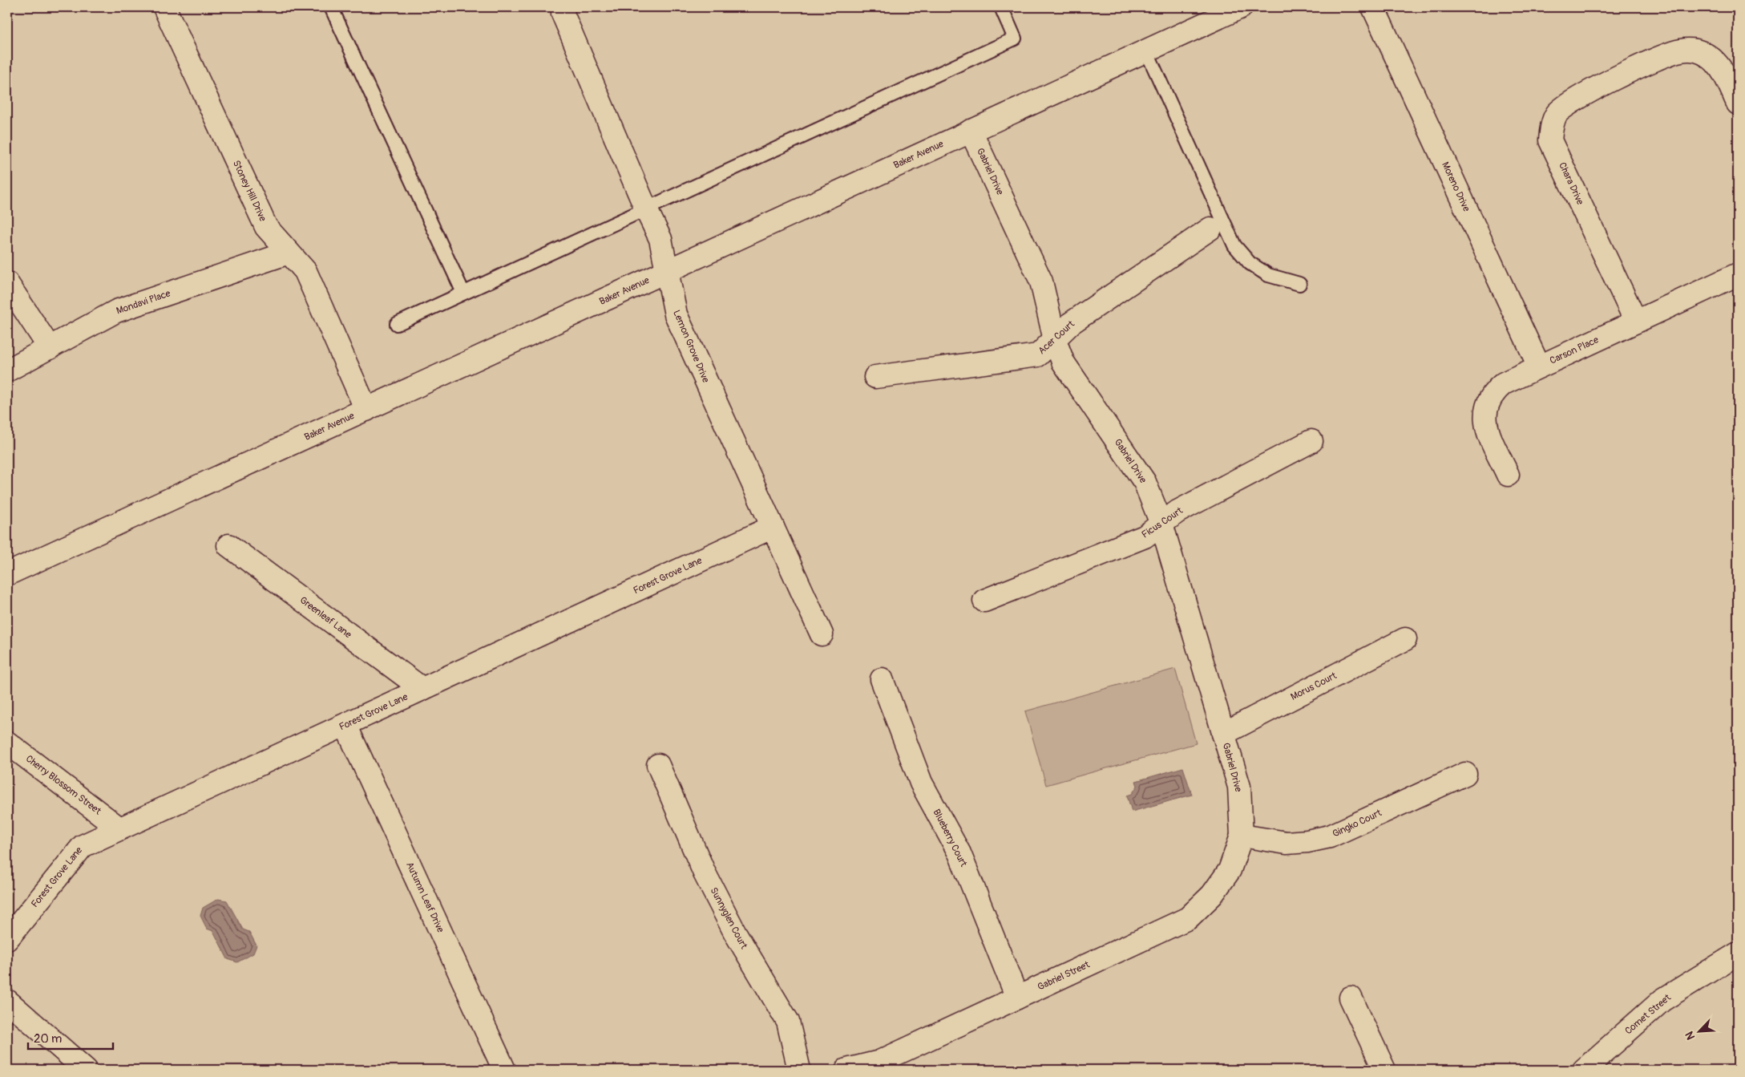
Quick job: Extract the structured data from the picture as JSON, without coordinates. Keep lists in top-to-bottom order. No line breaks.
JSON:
{"streets":{"street":["Baker Avenue","Gabriel Drive","Chara Drive","Moreno Drive","Stoney Hill Drive","Mondavi Place","Acer Court","Lemon Grove Drive","Carson Place","Ficus Court","Forest Grove Lane","Greenleaf Lane","Morus Court","Cherry Blossom Street","Gingko Court","Blueberry Court","Autumn Leaf Drive","Sunnyglen Court","Gabriel Street","Comet Street"]},"crossings":[["Baker Avenue","Gabriel Drive"],["Baker Avenue","Stoney Hill Drive"],["Baker Avenue","Lemon Grove Drive"],["Gabriel Drive","Acer Court"],["Gabriel Drive","Ficus Court"],["Gabriel Drive","Morus Court"],["Gabriel Drive","Gingko Court"],["Gabriel Drive","Gabriel Street"],["Chara Drive","Carson Place"],["Moreno Drive","Carson Place"],["Stoney Hill Drive","Mondavi Place"],["Lemon Grove Drive","Forest Grove Lane"],["Forest Grove Lane","Greenleaf Lane"],["Forest Grove Lane","Cherry Blossom Street"],["Forest Grove Lane","Autumn Leaf Drive"],["Gingko Court","Gabriel Street"],["Blueberry Court","Gabriel Street"]],"scale_bar":"20 m","north":"bottom left"}
